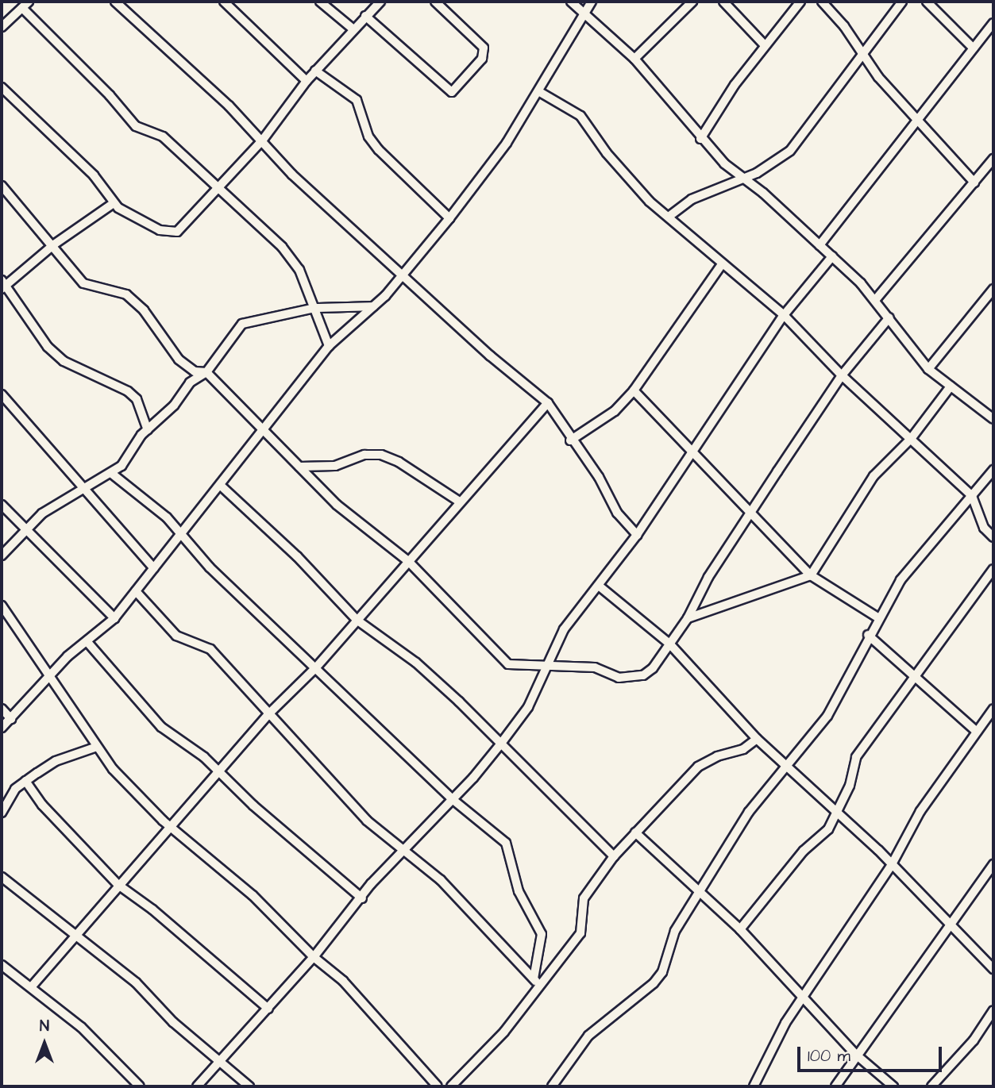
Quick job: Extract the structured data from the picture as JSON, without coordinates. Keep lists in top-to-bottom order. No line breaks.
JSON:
{"scale_bar":"100 m","north":"top"}
